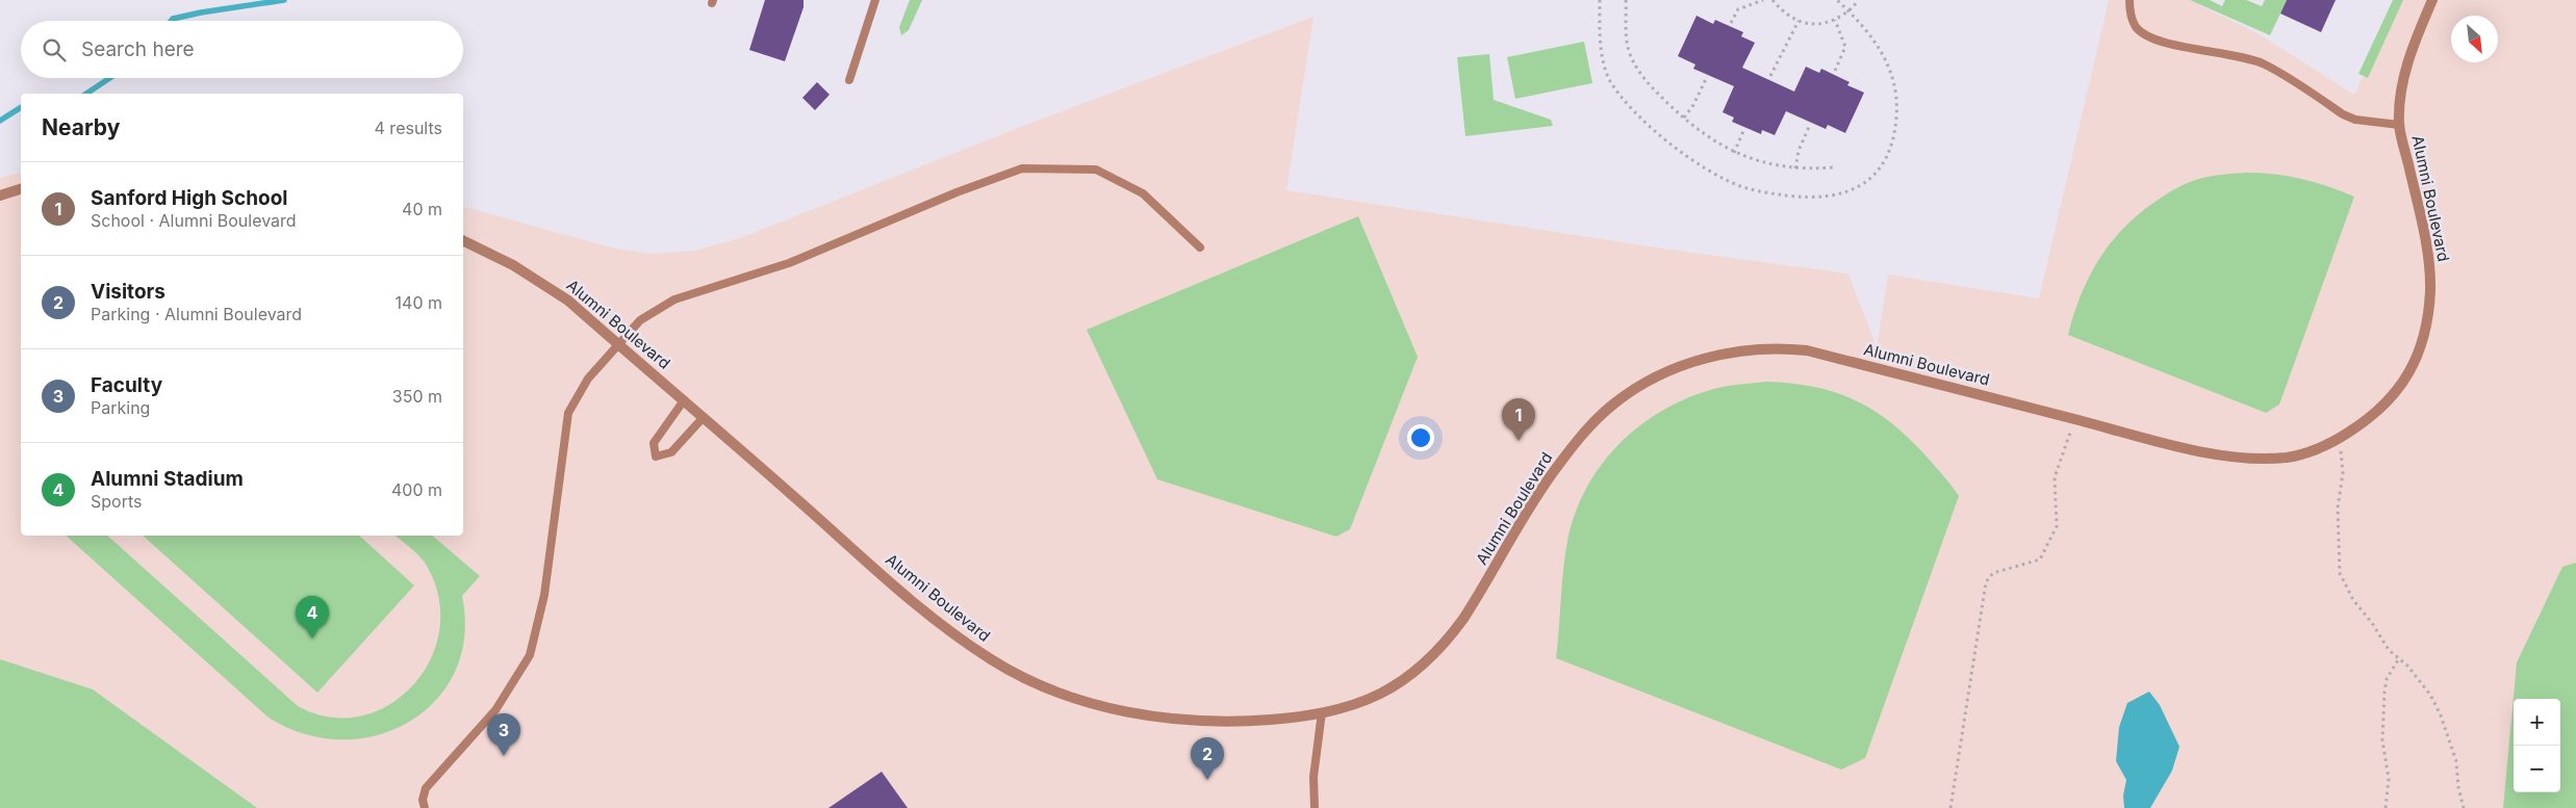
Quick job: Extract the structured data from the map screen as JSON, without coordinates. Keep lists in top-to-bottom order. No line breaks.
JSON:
{"streets":{"street":["Alumni Boulevard"]},"north":"bottom right","page":{"search":"Search here","heading":["Nearby","4 results"],"list":[{"mark":"1","name":"Sanford High School","note":"School · Alumni Boulevard","value":"40 m"},{"mark":"2","name":"Visitors","note":"Parking · Alumni Boulevard","value":"140 m"},{"mark":"3","name":"Faculty","note":"Parking","value":"350 m"},{"mark":"4","name":"Alumni Stadium","note":"Sports","value":"400 m"}],"pins":["1","4","3","2"],"map_buttons":["+","−"]}}
